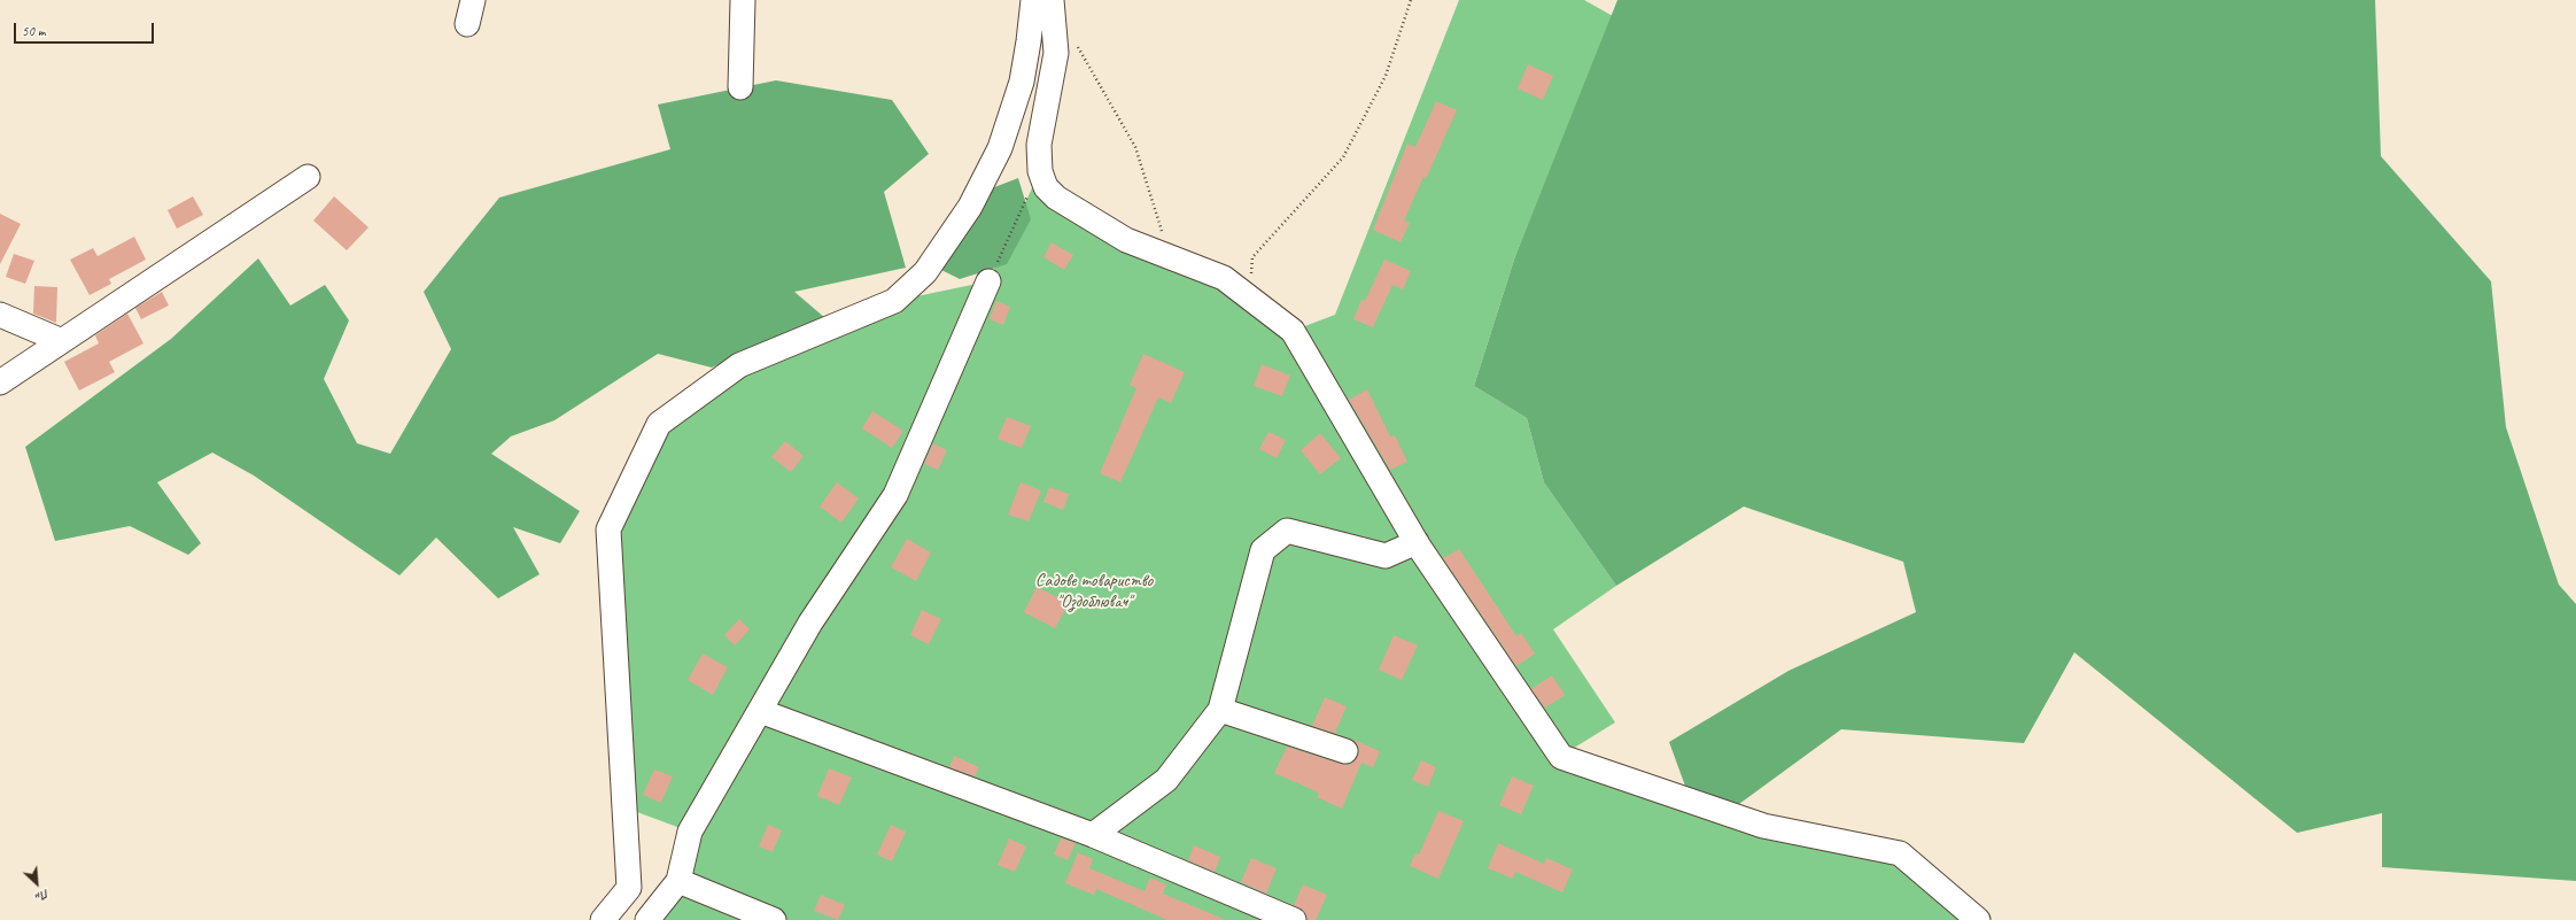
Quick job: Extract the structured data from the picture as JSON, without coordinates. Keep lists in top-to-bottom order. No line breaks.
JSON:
{"parks":["Садове товариство \"Оздоблювач\""],"scale_bar":"50 m","north":"bottom right"}
